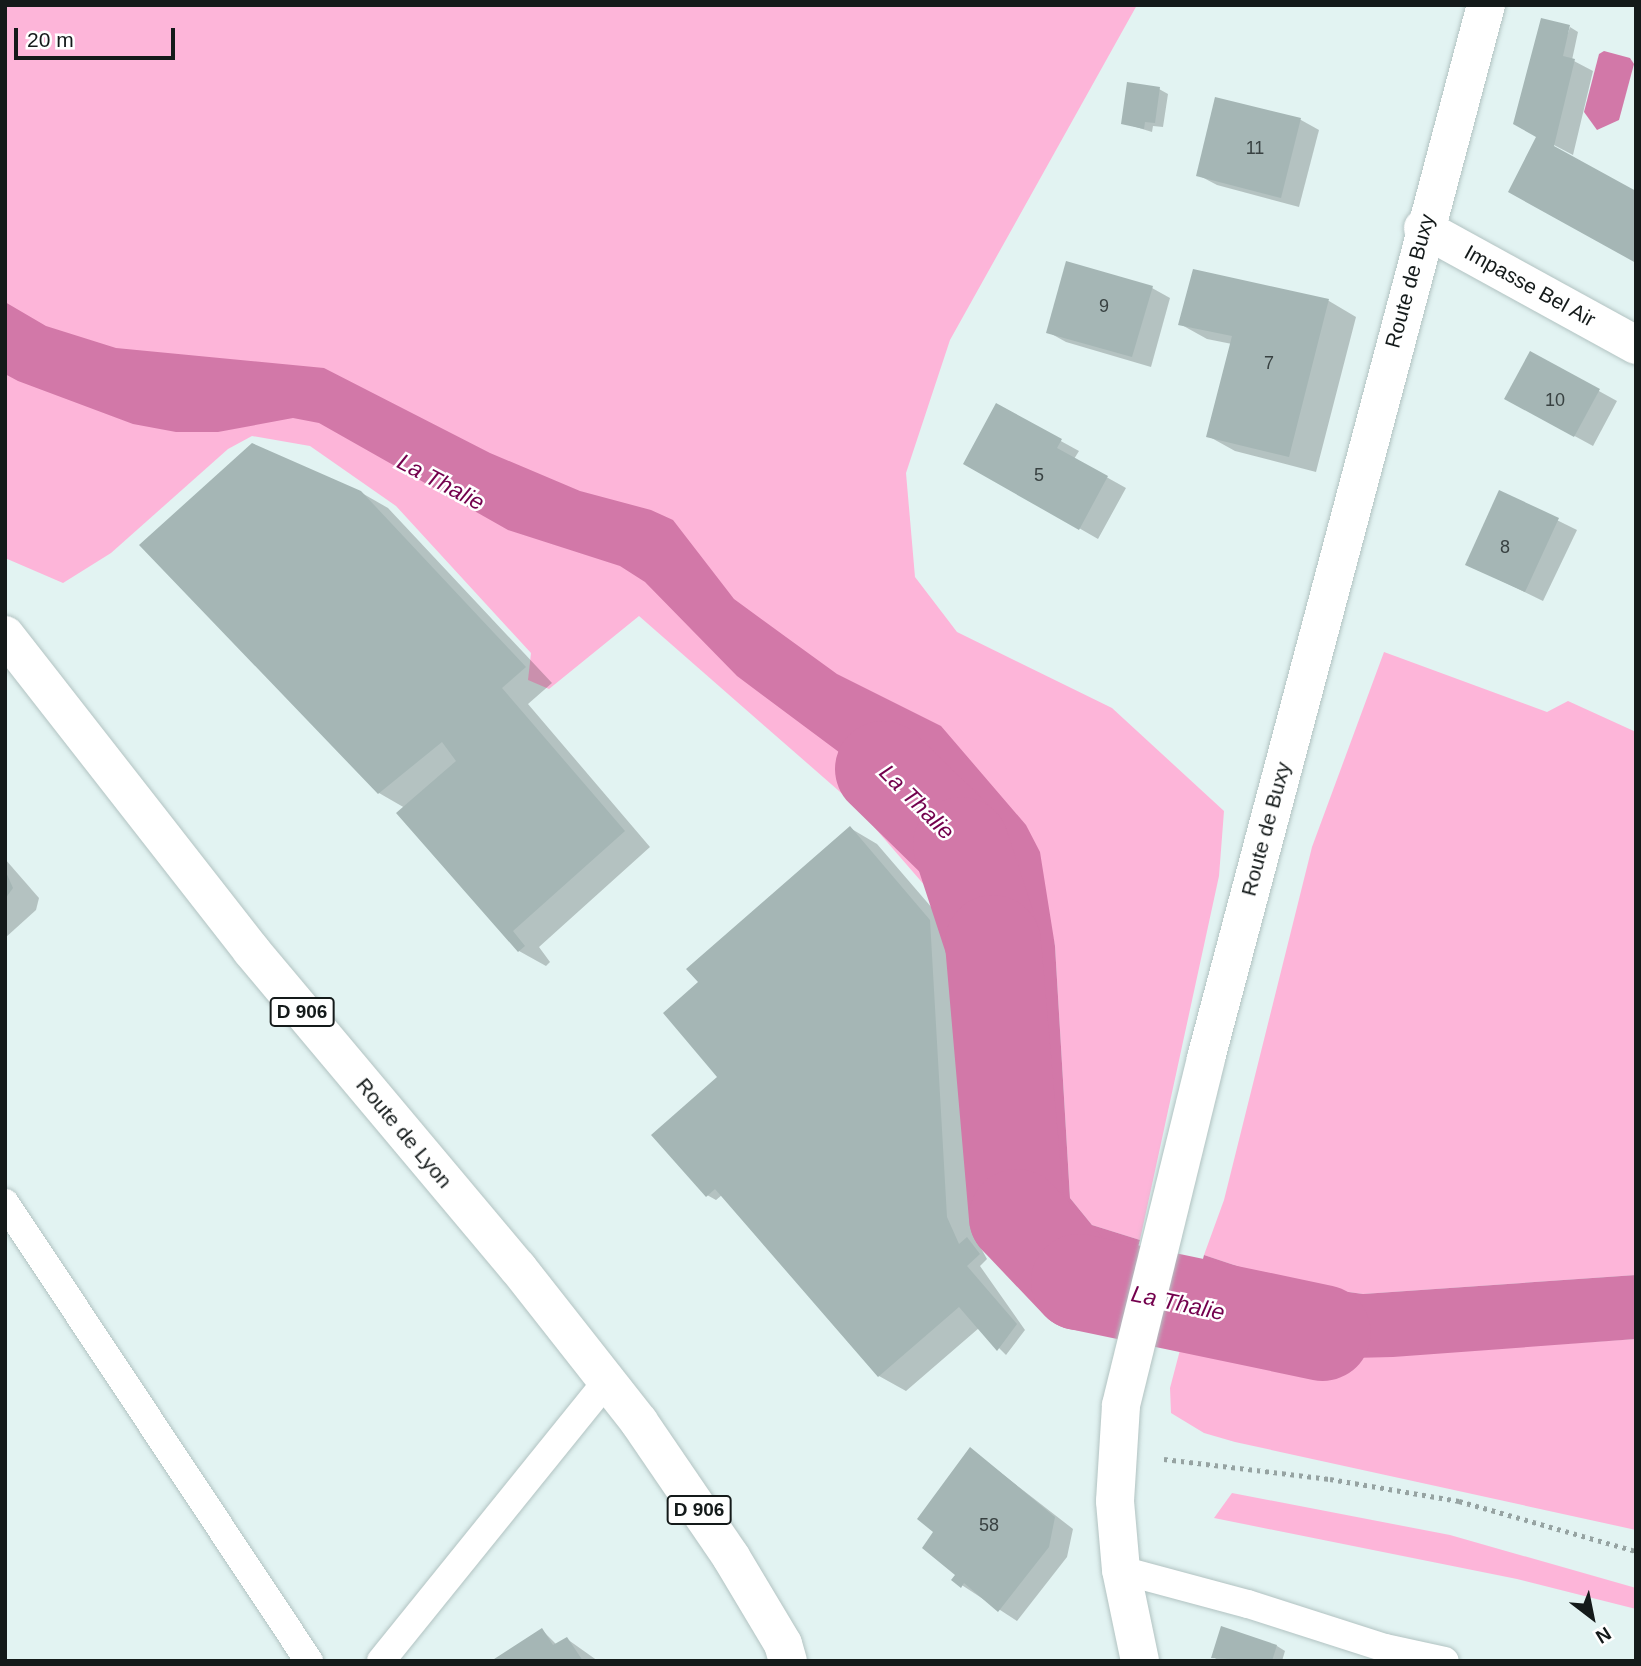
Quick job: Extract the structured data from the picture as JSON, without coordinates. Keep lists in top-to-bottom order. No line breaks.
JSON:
{"streets":{"main road":["Route de Buxy","Impasse Bel Air","D 906","Route de Lyon"]},"crossings":[["Route de Buxy","Impasse Bel Air"]],"water":["La Thalie"],"house_numbers":["11","9","7","10","5","8","58"],"scale_bar":"20 m","north":"bottom right"}
